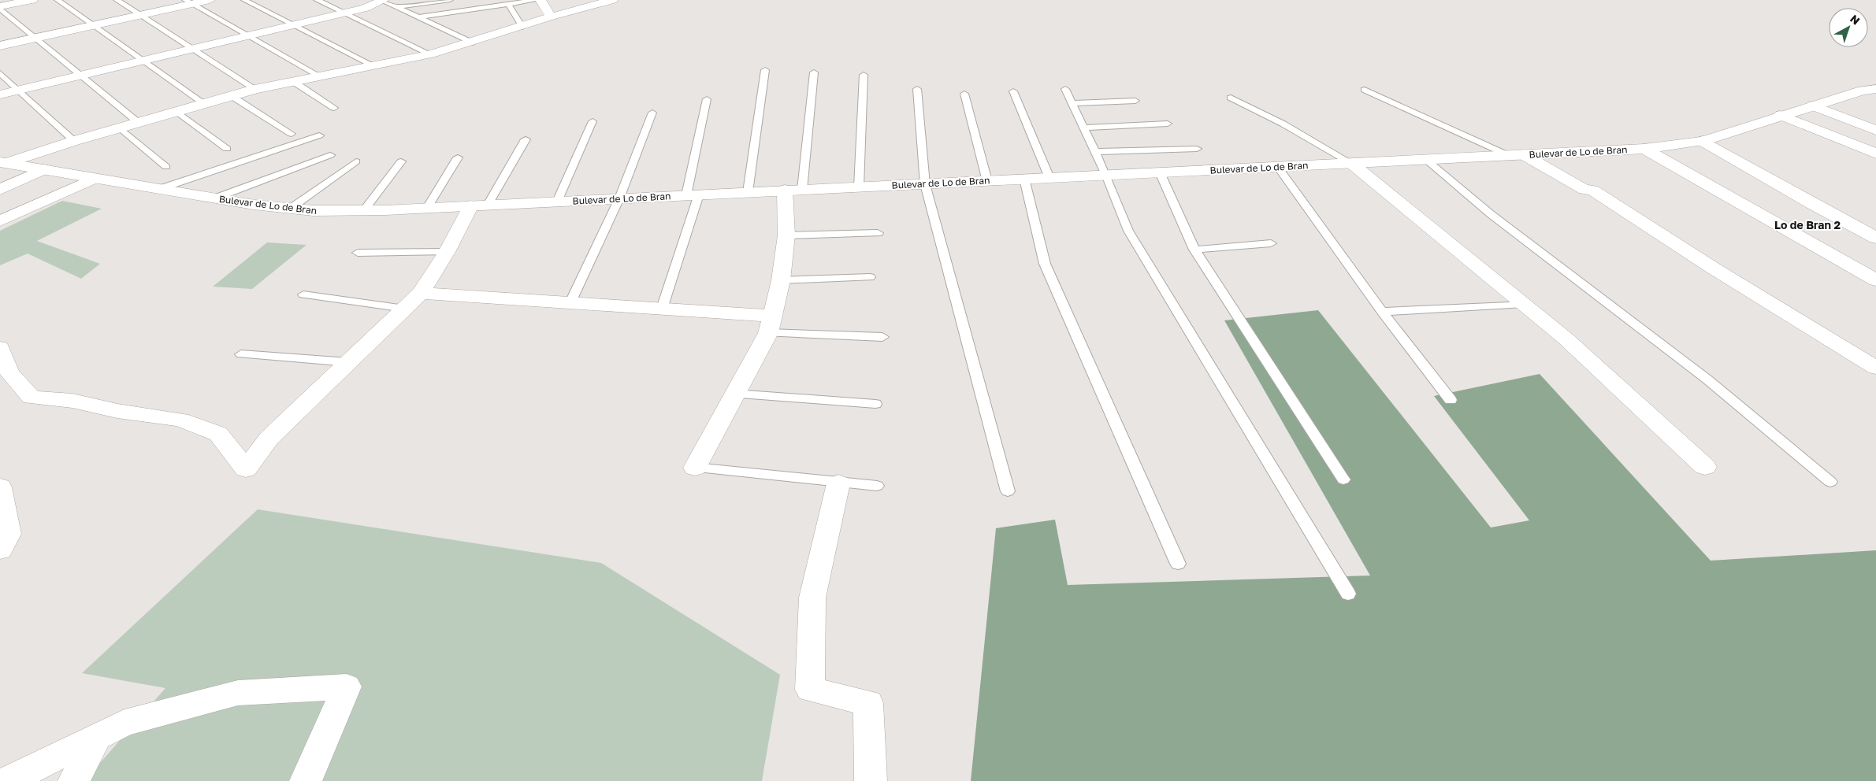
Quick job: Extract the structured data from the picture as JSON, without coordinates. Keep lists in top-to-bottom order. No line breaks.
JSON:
{"streets":{"street":["Bulevar de Lo de Bran"]},"districts":["Lo de Bran 2"],"north":"top right"}
